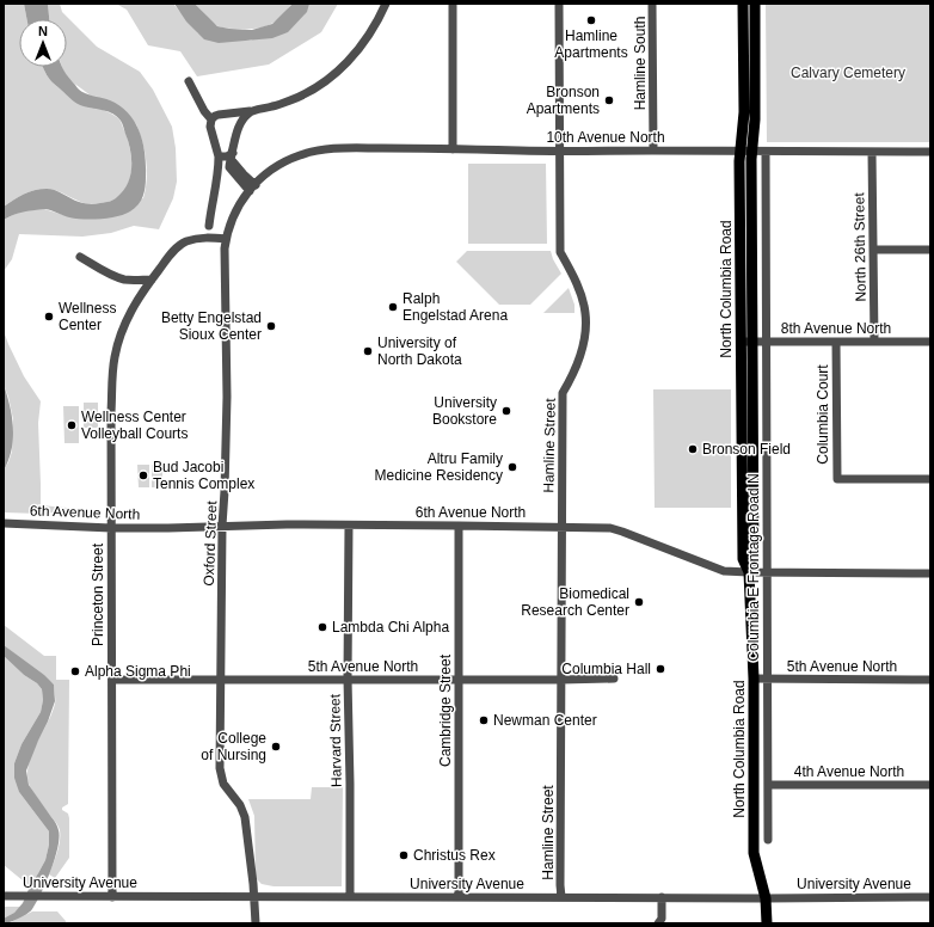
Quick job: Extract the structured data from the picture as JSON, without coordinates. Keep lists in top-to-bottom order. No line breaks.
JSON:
{"streets":{"main road":["North Columbia Road"],"street":["Hamline South","10th Avenue North","North 26th Street","8th Avenue North","Columbia Court","Hamline Street","6th Avenue North","Oxford Street","Columbia E Frontage Road N","Princeton Street","5th Avenue North","Cambridge Street","Harvard Street","4th Avenue North","University Avenue"]},"crossings":[["Hamline South","10th Avenue North"],["10th Avenue North","North 26th Street"],["10th Avenue North","North Columbia Road"],["10th Avenue North","Hamline Street"],["10th Avenue North","Oxford Street"],["10th Avenue North","Columbia E Frontage Road N"],["North 26th Street","8th Avenue North"],["North Columbia Road","8th Avenue North"],["North Columbia Road","6th Avenue North"],["North Columbia Road","5th Avenue North"],["North Columbia Road","University Avenue"],["8th Avenue North","Columbia Court"],["8th Avenue North","Columbia E Frontage Road N"],["Hamline Street","6th Avenue North"],["Hamline Street","5th Avenue North"],["Hamline Street","University Avenue"],["6th Avenue North","Oxford Street"],["6th Avenue North","Columbia E Frontage Road N"],["6th Avenue North","Princeton Street"],["6th Avenue North","Cambridge Street"],["6th Avenue North","Harvard Street"],["Oxford Street","Princeton Street"],["Oxford Street","5th Avenue North"],["Oxford Street","University Avenue"],["Columbia E Frontage Road N","5th Avenue North"],["Columbia E Frontage Road N","4th Avenue North"],["Princeton Street","5th Avenue North"],["Princeton Street","University Avenue"],["5th Avenue North","Cambridge Street"],["5th Avenue North","Harvard Street"],["Cambridge Street","University Avenue"],["Harvard Street","University Avenue"]],"parks":["Calvary Cemetery"],"places":["Hamline Apartments","Bronson Apartments","Ralph Engelstad Arena","Wellness Center","Betty Engelstad Sioux Center","University of North Dakota","University Bookstore","Wellness Center Volleyball Courts","Bronson Field","Altru Family Medicine Residency","Bud Jacobi Tennis Complex","Biomedical Research Center","Lambda Chi Alpha","Columbia Hall","Alpha Sigma Phi","Newman Center","College of Nursing","Christus Rex"],"north":"top"}
